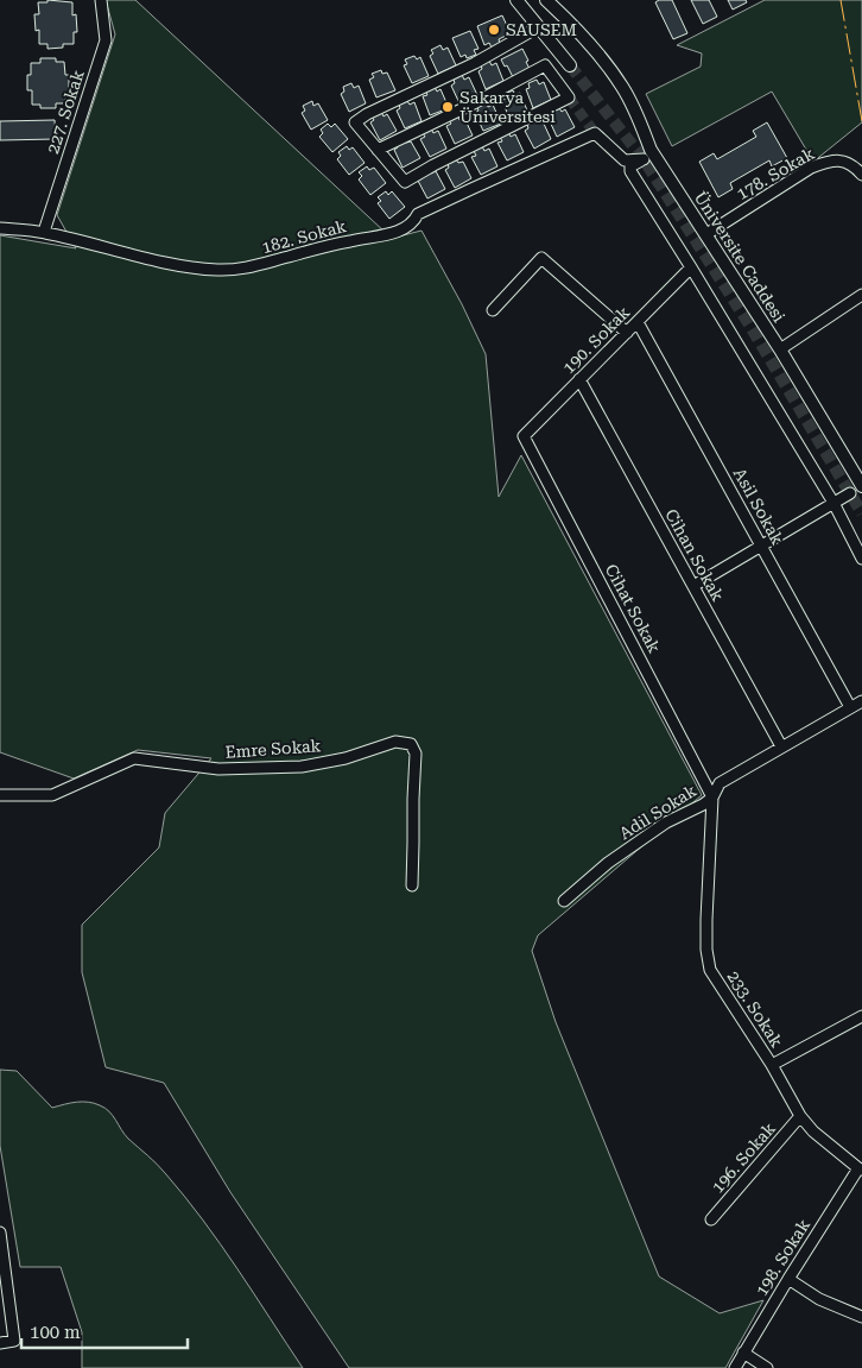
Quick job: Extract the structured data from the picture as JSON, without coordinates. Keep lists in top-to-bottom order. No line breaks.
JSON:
{"streets":{"street":["227. Sokak","178. Sokak","182. Sokak","Üniversite Caddesi","190. Sokak","Asil Sokak","Cihan Sokak","Cihat Sokak","Emre Sokak","Adil Sokak","233. Sokak","196. Sokak","198. Sokak"]},"crossings":[["227. Sokak","182. Sokak"],["178. Sokak","Üniversite Caddesi"],["182. Sokak","190. Sokak"],["190. Sokak","Asil Sokak"],["190. Sokak","Cihan Sokak"],["190. Sokak","Cihat Sokak"],["Asil Sokak","Adil Sokak"],["Cihan Sokak","Adil Sokak"],["Cihat Sokak","Adil Sokak"],["Cihat Sokak","233. Sokak"],["Adil Sokak","233. Sokak"],["233. Sokak","196. Sokak"],["233. Sokak","198. Sokak"]],"places":["SAUSEM","Sakarya Üniversitesi"],"scale_bar":"100 m"}
